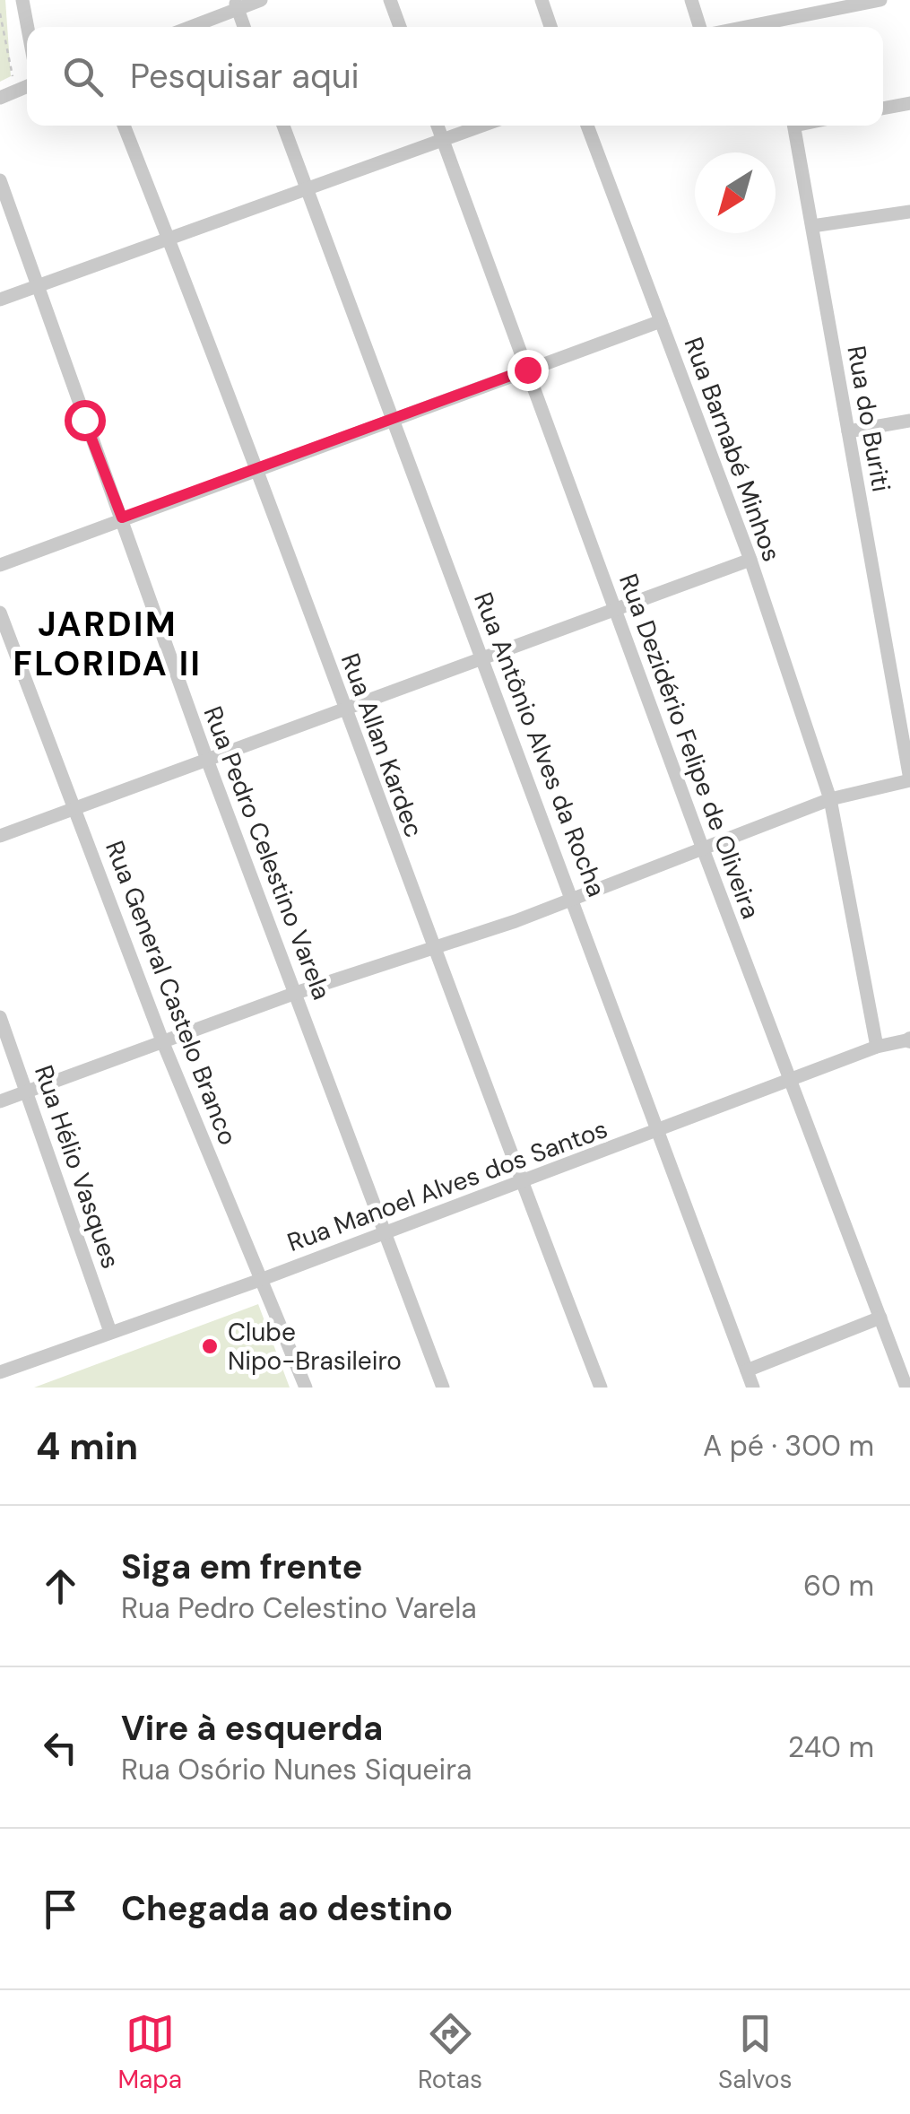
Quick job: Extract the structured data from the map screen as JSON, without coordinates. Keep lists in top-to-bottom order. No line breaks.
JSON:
{"streets":{"street":["Rua do Buriti","Rua Barnabé Minhos","Rua Antônio Alves da Rocha","Rua Allan Kardec","Rua Dezidério Felipe de Oliveira","Rua Pedro Celestino Varela","Rua General Castelo Branco","Rua Hélio Vasques","Rua Manoel Alves dos Santos"]},"crossings":[["Rua Barnabé Minhos","Rua Manoel Alves dos Santos"],["Rua Antônio Alves da Rocha","Rua Manoel Alves dos Santos"],["Rua Allan Kardec","Rua Manoel Alves dos Santos"],["Rua Dezidério Felipe de Oliveira","Rua Manoel Alves dos Santos"],["Rua Pedro Celestino Varela","Rua Manoel Alves dos Santos"],["Rua General Castelo Branco","Rua Manoel Alves dos Santos"],["Rua Hélio Vasques","Rua Manoel Alves dos Santos"]],"districts":["JARDIM FLORIDA II"],"places":["Clube Nipo-Brasileiro"],"north":"bottom left","page":{"search":"Pesquisar aqui","heading":["4 min","A pé · 300 m"],"list":[["Siga em frente","Rua Pedro Celestino Varela","60 m"],["Vire à esquerda","Rua Osório Nunes Siqueira","240 m"],"Chegada ao destino"],"nav":["Mapa","Rotas","Salvos"]}}
